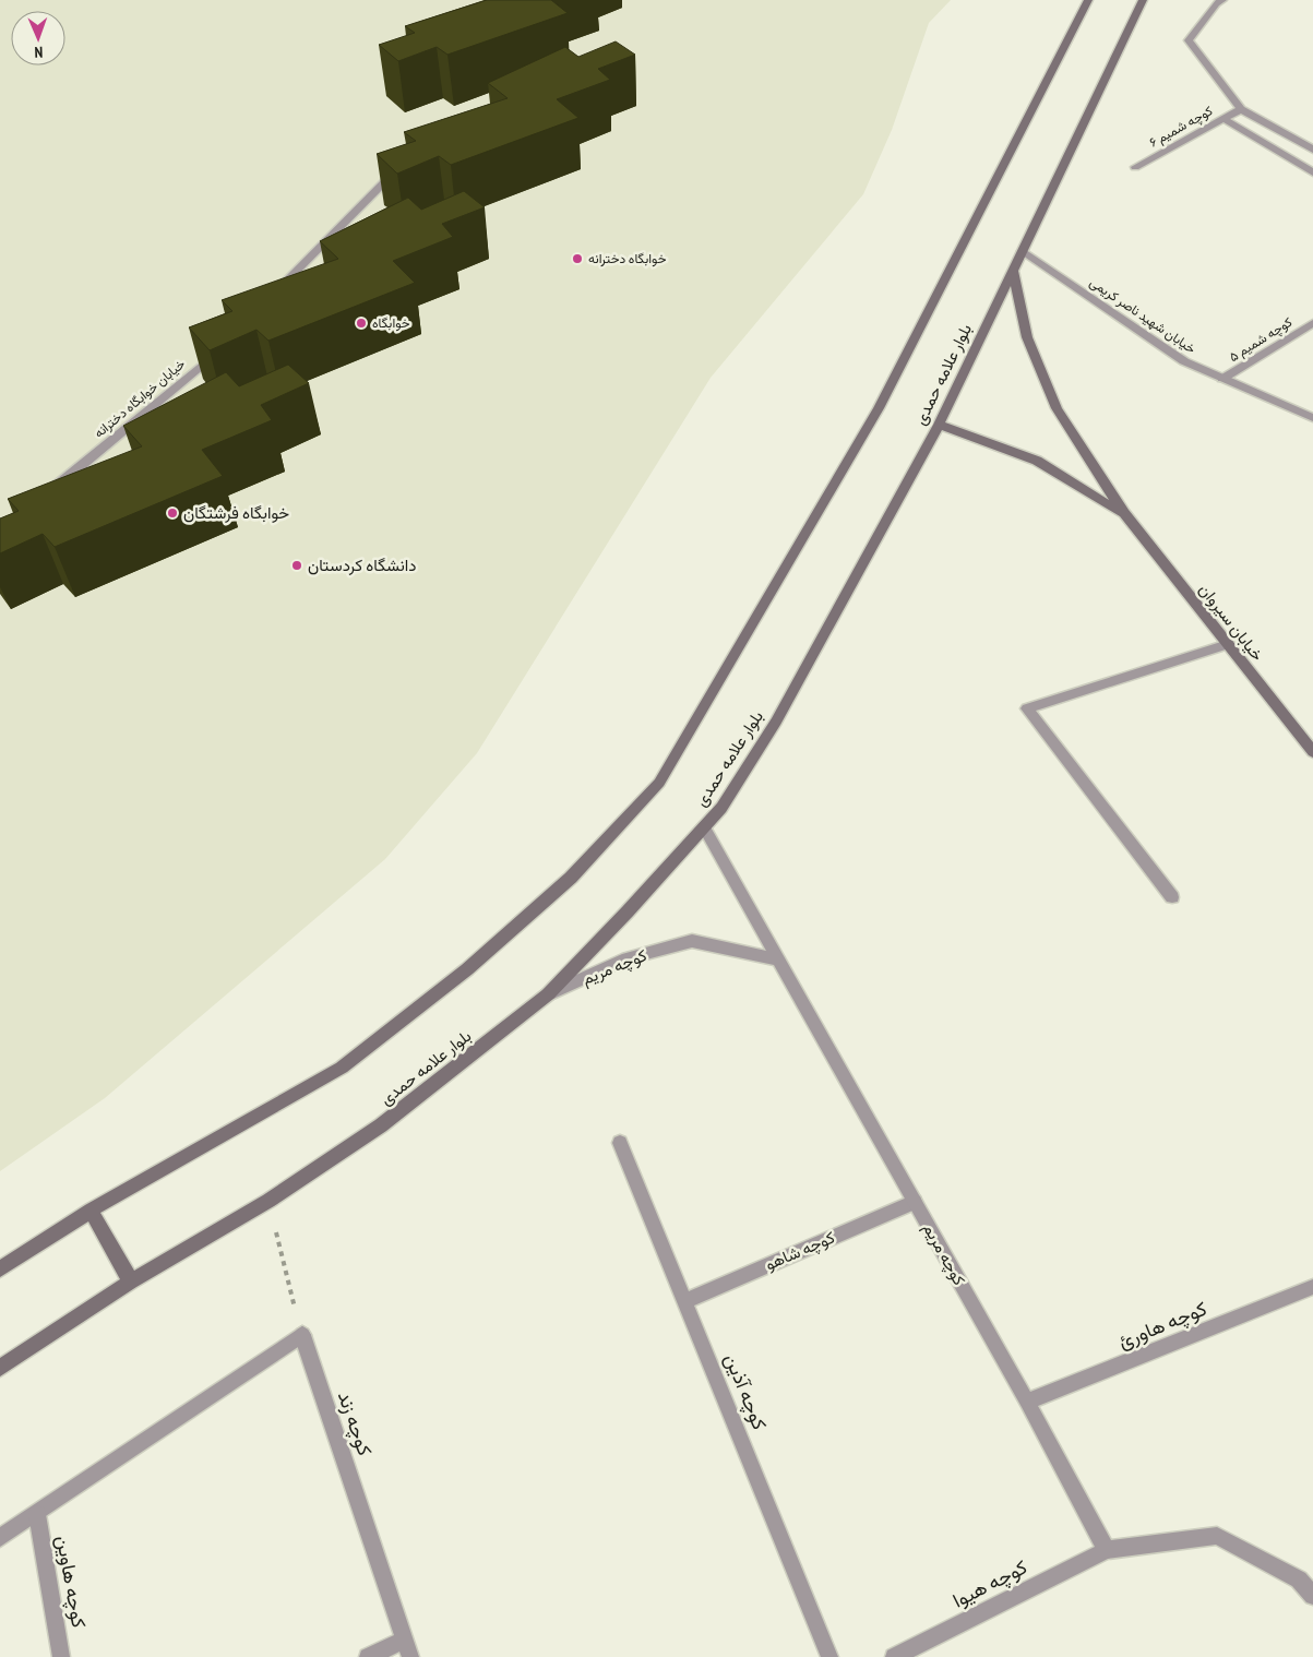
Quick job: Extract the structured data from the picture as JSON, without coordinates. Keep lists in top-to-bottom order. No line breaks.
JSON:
{"streets":{"main road":["بلوار علامه حمدی","خیابان سیروان"],"street":["کوچه شمیم ۶","خیابان شهید ناصر کریمی","کوچه شمیم ۵","خیابان خوابگاه دخترانه","کوچه مریم","کوچه شاهو","کوچه هاورئ","کوچه آذین","کوچه زند","کوچه هاوین","کوچه هیوا"]},"crossings":[["خیابان شهید ناصر کریمی","کوچه شمیم ۵"],["خیابان شهید ناصر کریمی","بلوار علامه حمدی"],["بلوار علامه حمدی","خیابان سیروان"],["بلوار علامه حمدی","کوچه مریم"],["کوچه مریم","کوچه شاهو"],["کوچه مریم","کوچه هاورئ"],["کوچه مریم","کوچه هیوا"],["کوچه شاهو","کوچه آذین"]],"places":["خوابگاه دخترانه","خوابگاه","خوابگاه فرشتگان","دانشگاه کردستان"],"north":"bottom"}
